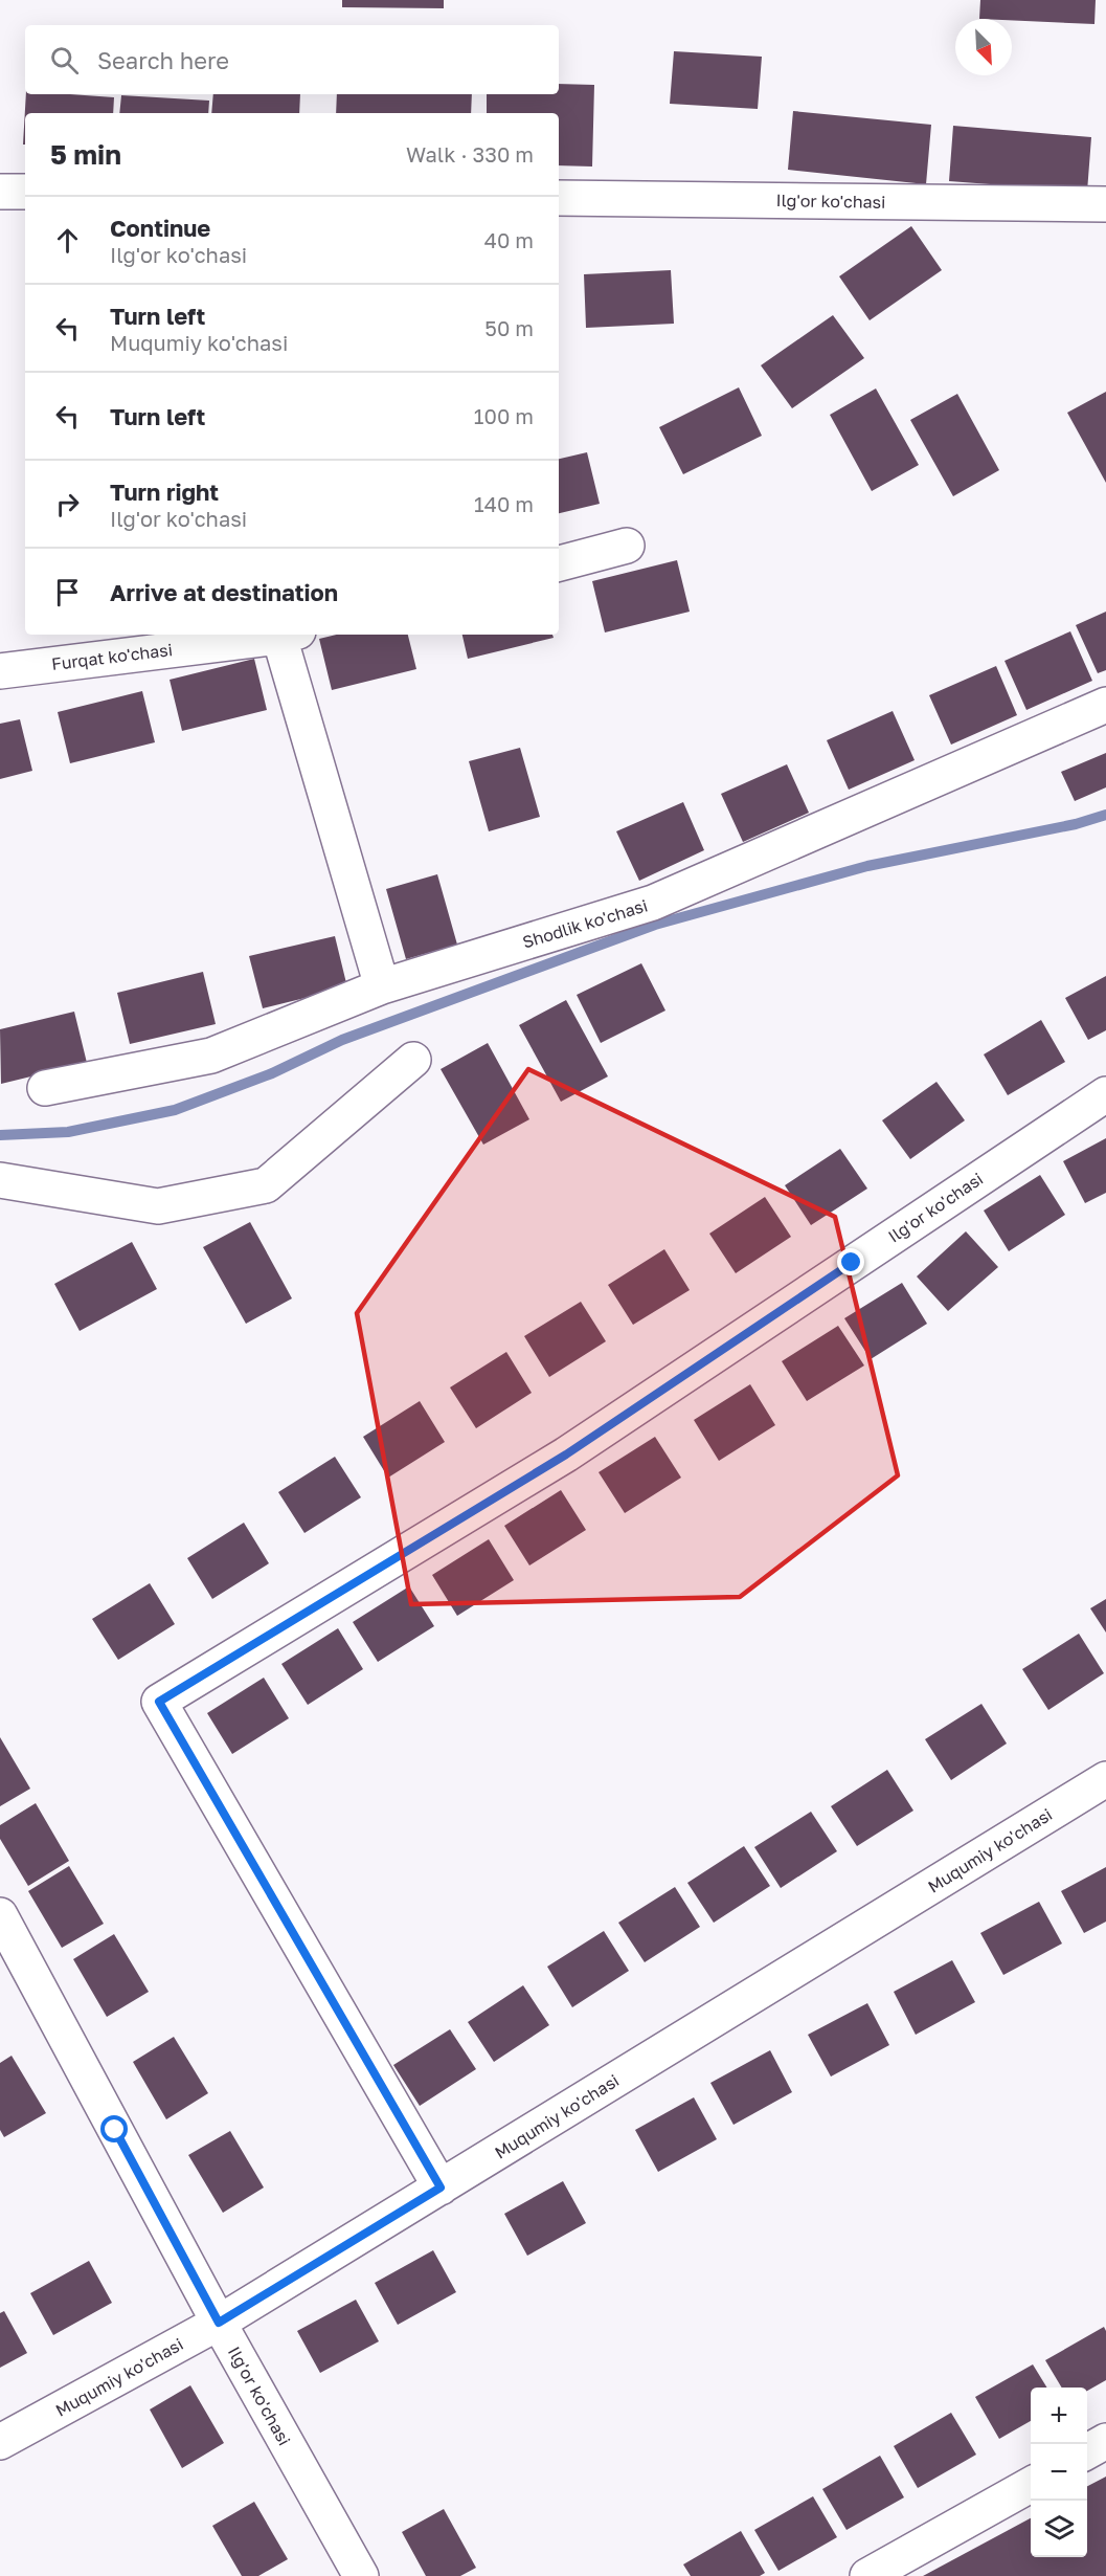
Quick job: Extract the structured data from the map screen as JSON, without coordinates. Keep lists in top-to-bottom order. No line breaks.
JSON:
{"streets":{"street":["Ilg'or ko'chasi","Furqat ko'chasi","Shodlik ko'chasi","Muqumiy ko'chasi"]},"crossings":[["Ilg'or ko'chasi","Muqumiy ko'chasi"]],"north":"bottom right","page":{"search":"Search here","heading":["5 min","Walk · 330 m"],"list":[["Continue","Ilg'or ko'chasi","40 m"],["Turn left","Muqumiy ko'chasi","50 m"],["Turn left","100 m"],["Turn right","Ilg'or ko'chasi","140 m"],"Arrive at destination"],"map_buttons":["+","−"]}}
